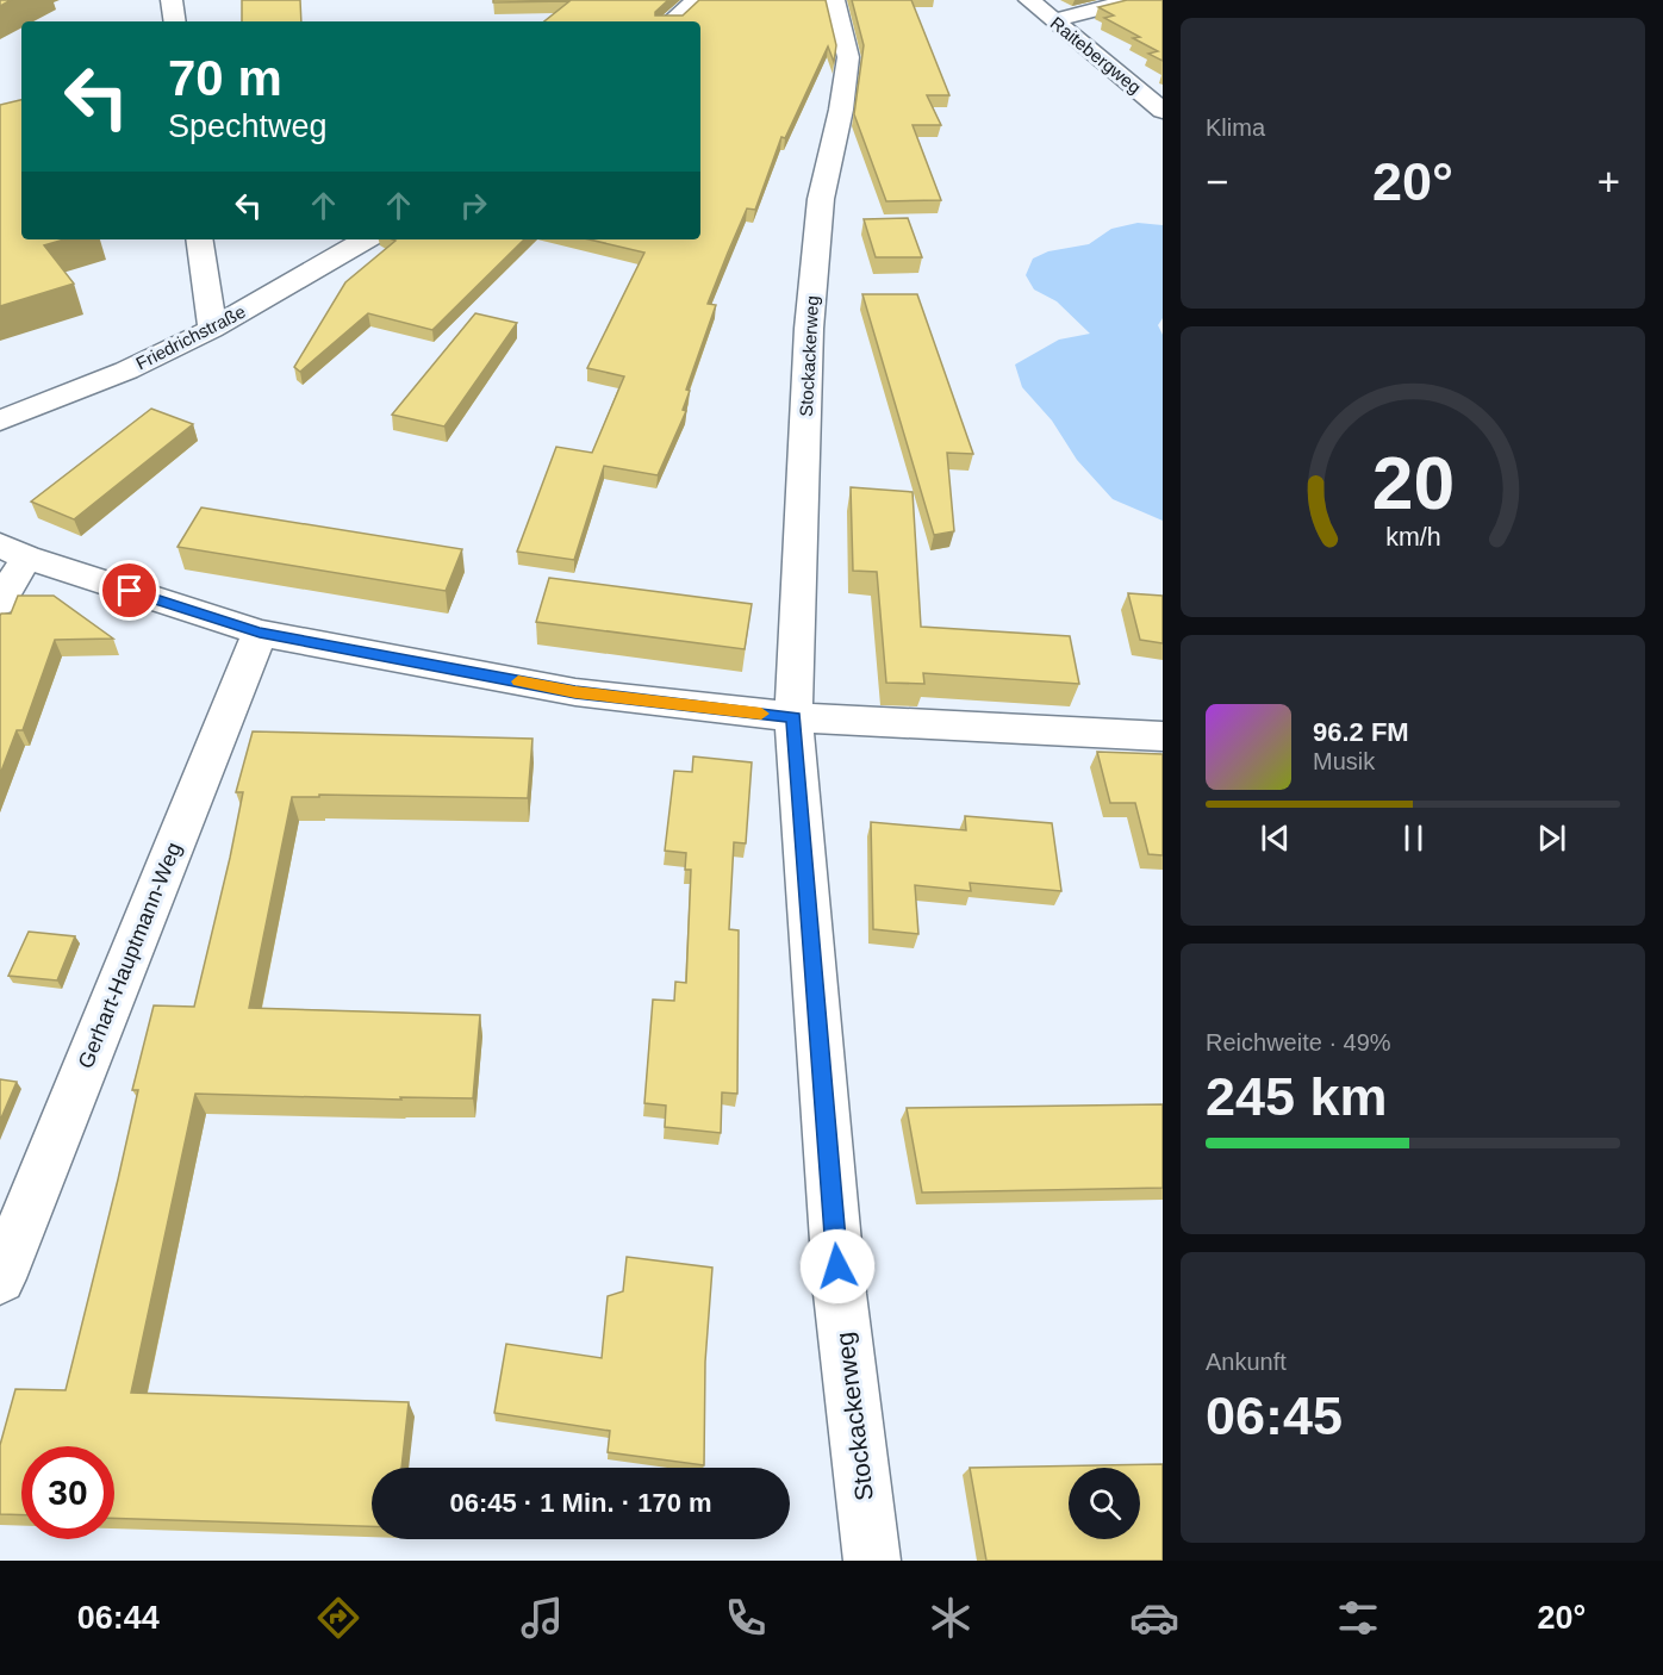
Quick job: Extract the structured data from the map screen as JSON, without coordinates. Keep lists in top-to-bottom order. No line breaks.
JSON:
{"streets":{"street":["Raitebergweg","Friedrichstraße","Stockackerweg","Gerhart-Hauptmann-Weg"]},"page":{"tile":["Klima",["Reichweite · 49%","245 km"],["Ankunft","06:45"]],"turn":["70 m","Spechtweg"],"heat":["−","20°","+"],"song":["96.2 FM","Musik"],"limit":"30","trip":"06:45 · 1 Min. · 170 m","tabs":["06:44","20°"],"gauge":["20","km/h"]}}
